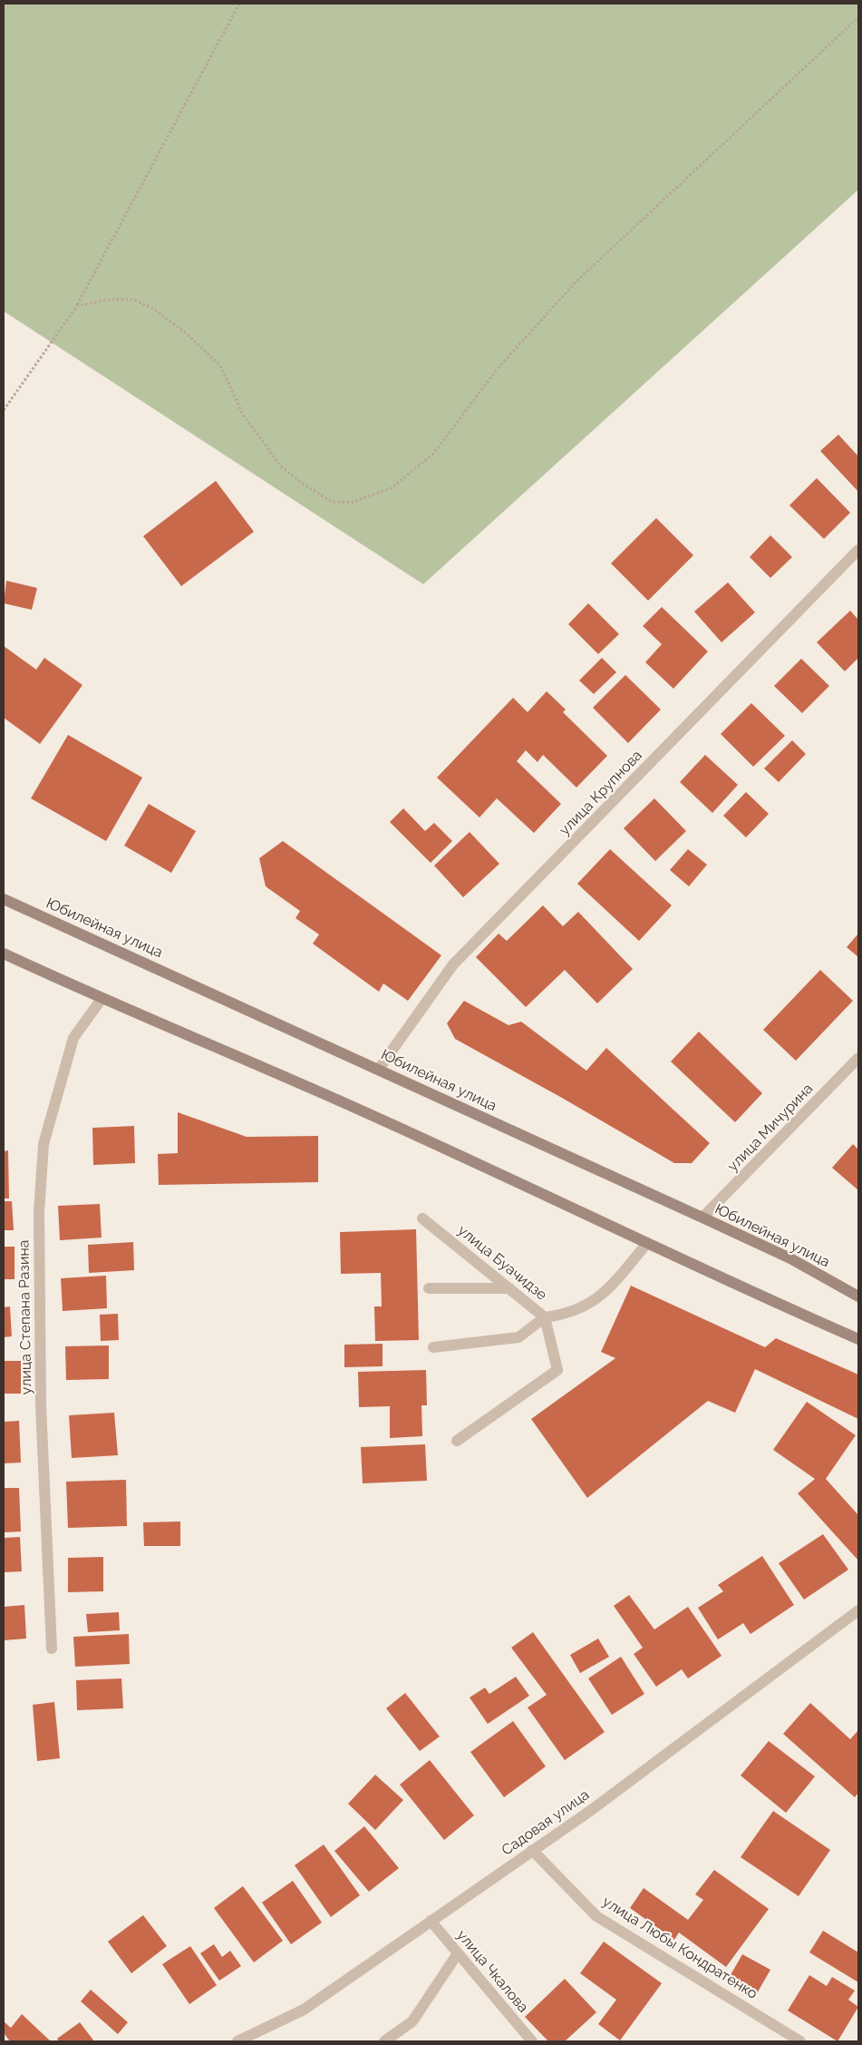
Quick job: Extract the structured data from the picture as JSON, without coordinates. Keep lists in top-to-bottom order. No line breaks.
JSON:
{"streets":{"main road":["Юбилейная улица"],"street":["улица Крупнова","улица Мичурина","улица Буачидзе","улица Степана Разина","Садовая улица","улица Любы Кондратенко","улица Чкалова"]},"crossings":[["улица Крупнова","Юбилейная улица"],["Юбилейная улица","улица Мичурина"],["Садовая улица","улица Любы Кондратенко"],["Садовая улица","улица Чкалова"]]}
